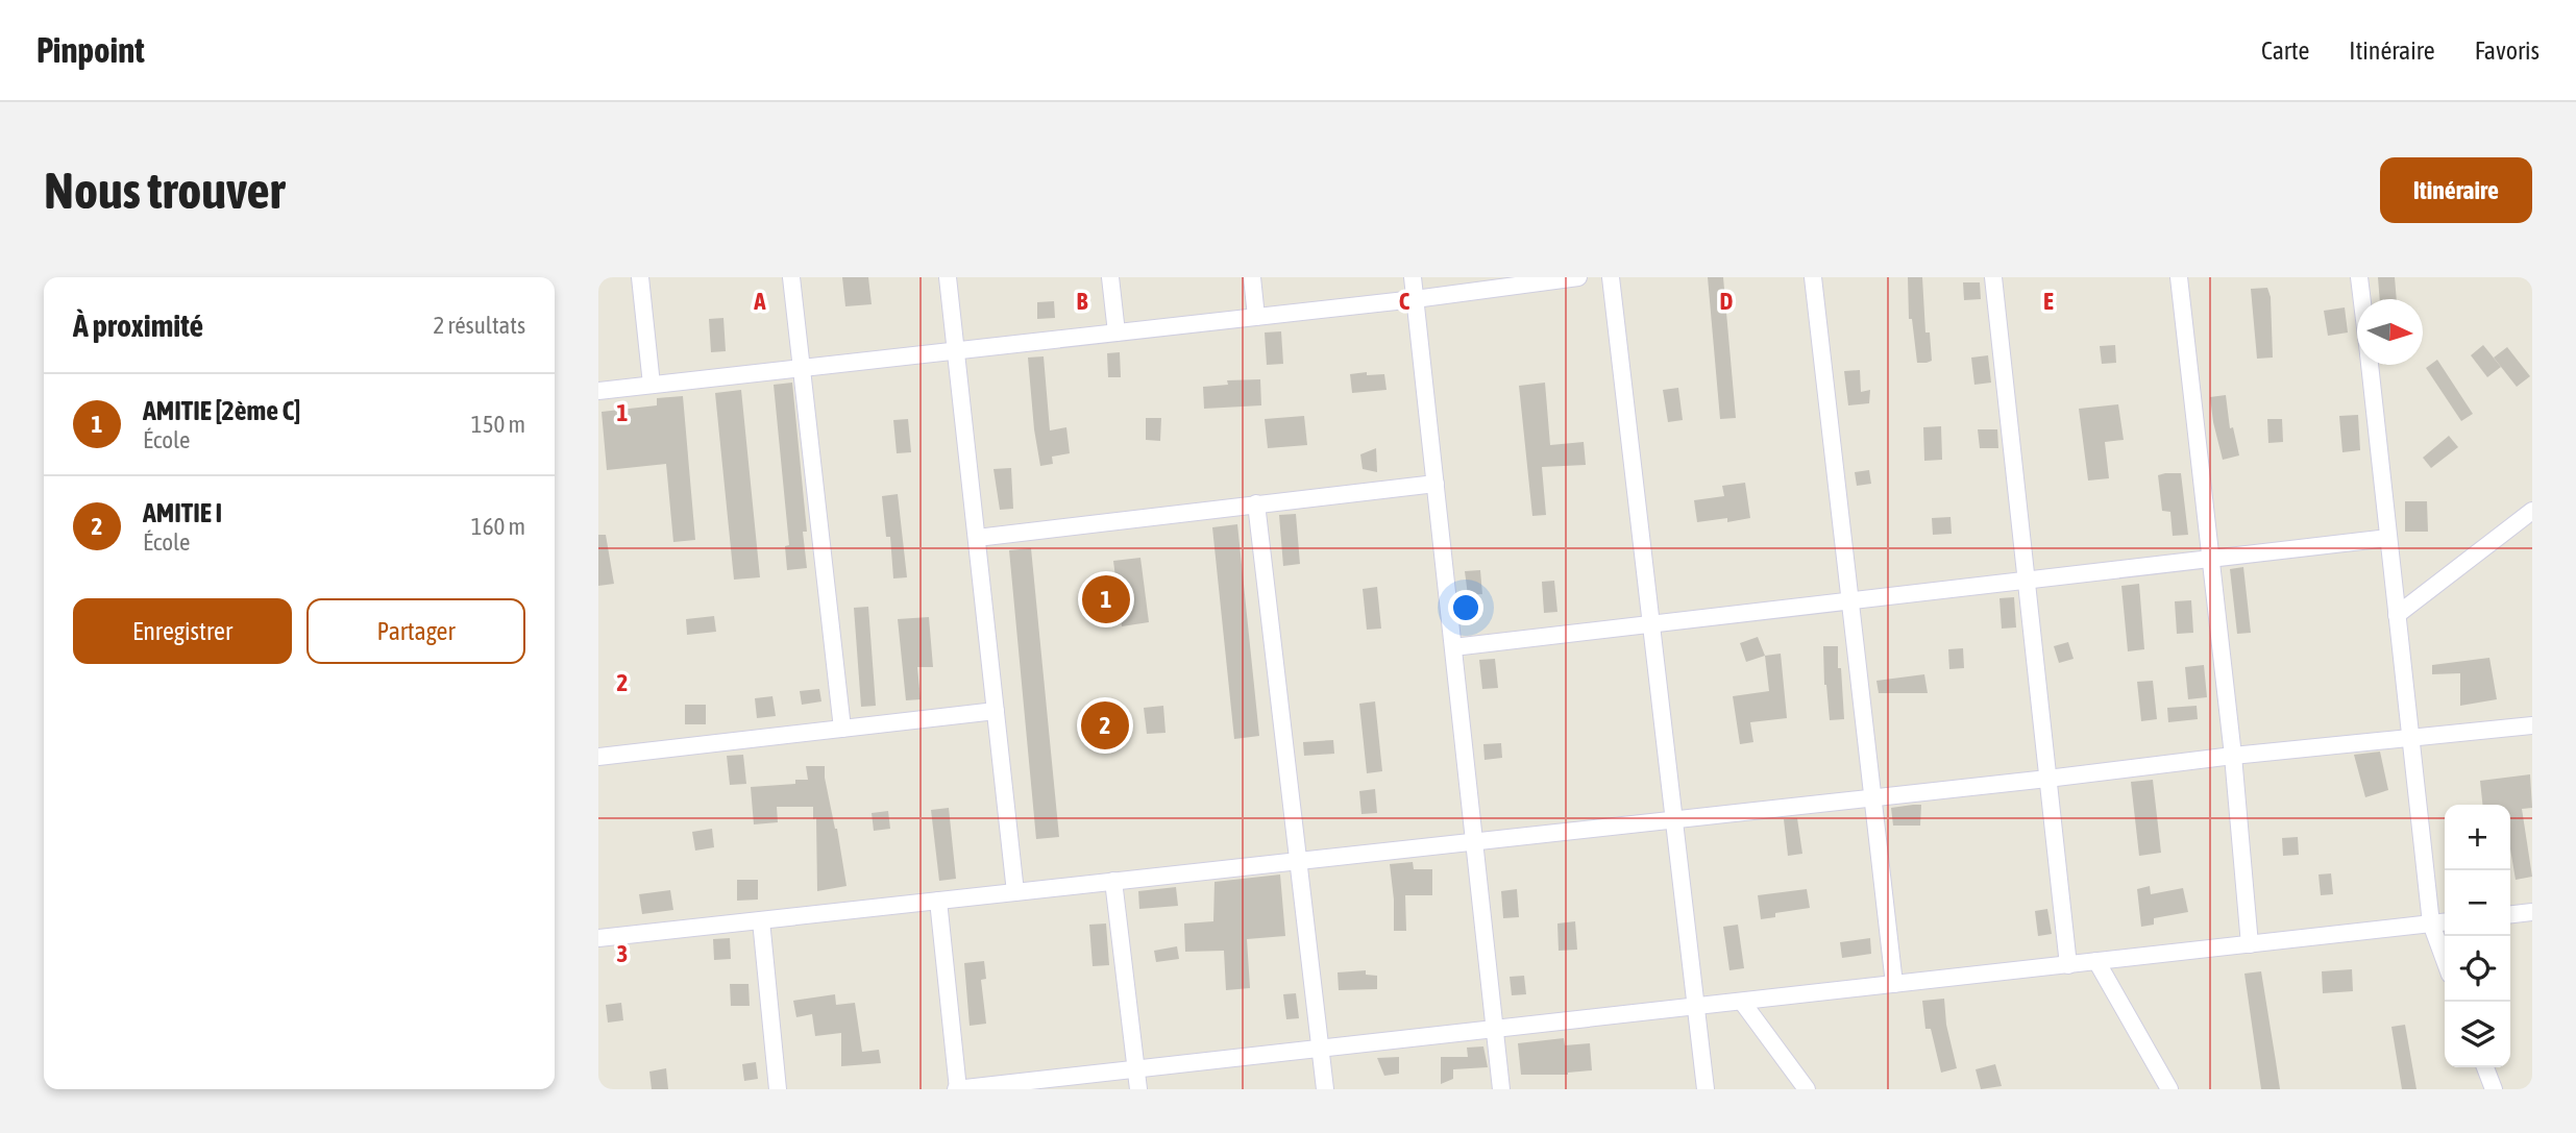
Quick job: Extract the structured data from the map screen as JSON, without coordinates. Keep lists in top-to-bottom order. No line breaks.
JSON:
{"north":"right","page":{"header":"Pinpoint","nav":["Carte","Itinéraire","Favoris"],"buttons":["Itinéraire",["Enregistrer","Partager"]],"title":"Nous trouver","heading":["À proximité","2 résultats"],"list":[{"mark":"1","name":"AMITIE [2ème C]","note":"École","value":"150 m"},{"mark":"2","name":"AMITIE I","note":"École","value":"160 m"}],"pins":["1","2"],"map_buttons":["+","−"]},"grid":{"columns":["A","B","C","D","E"],"rows":["1","2","3"]}}
